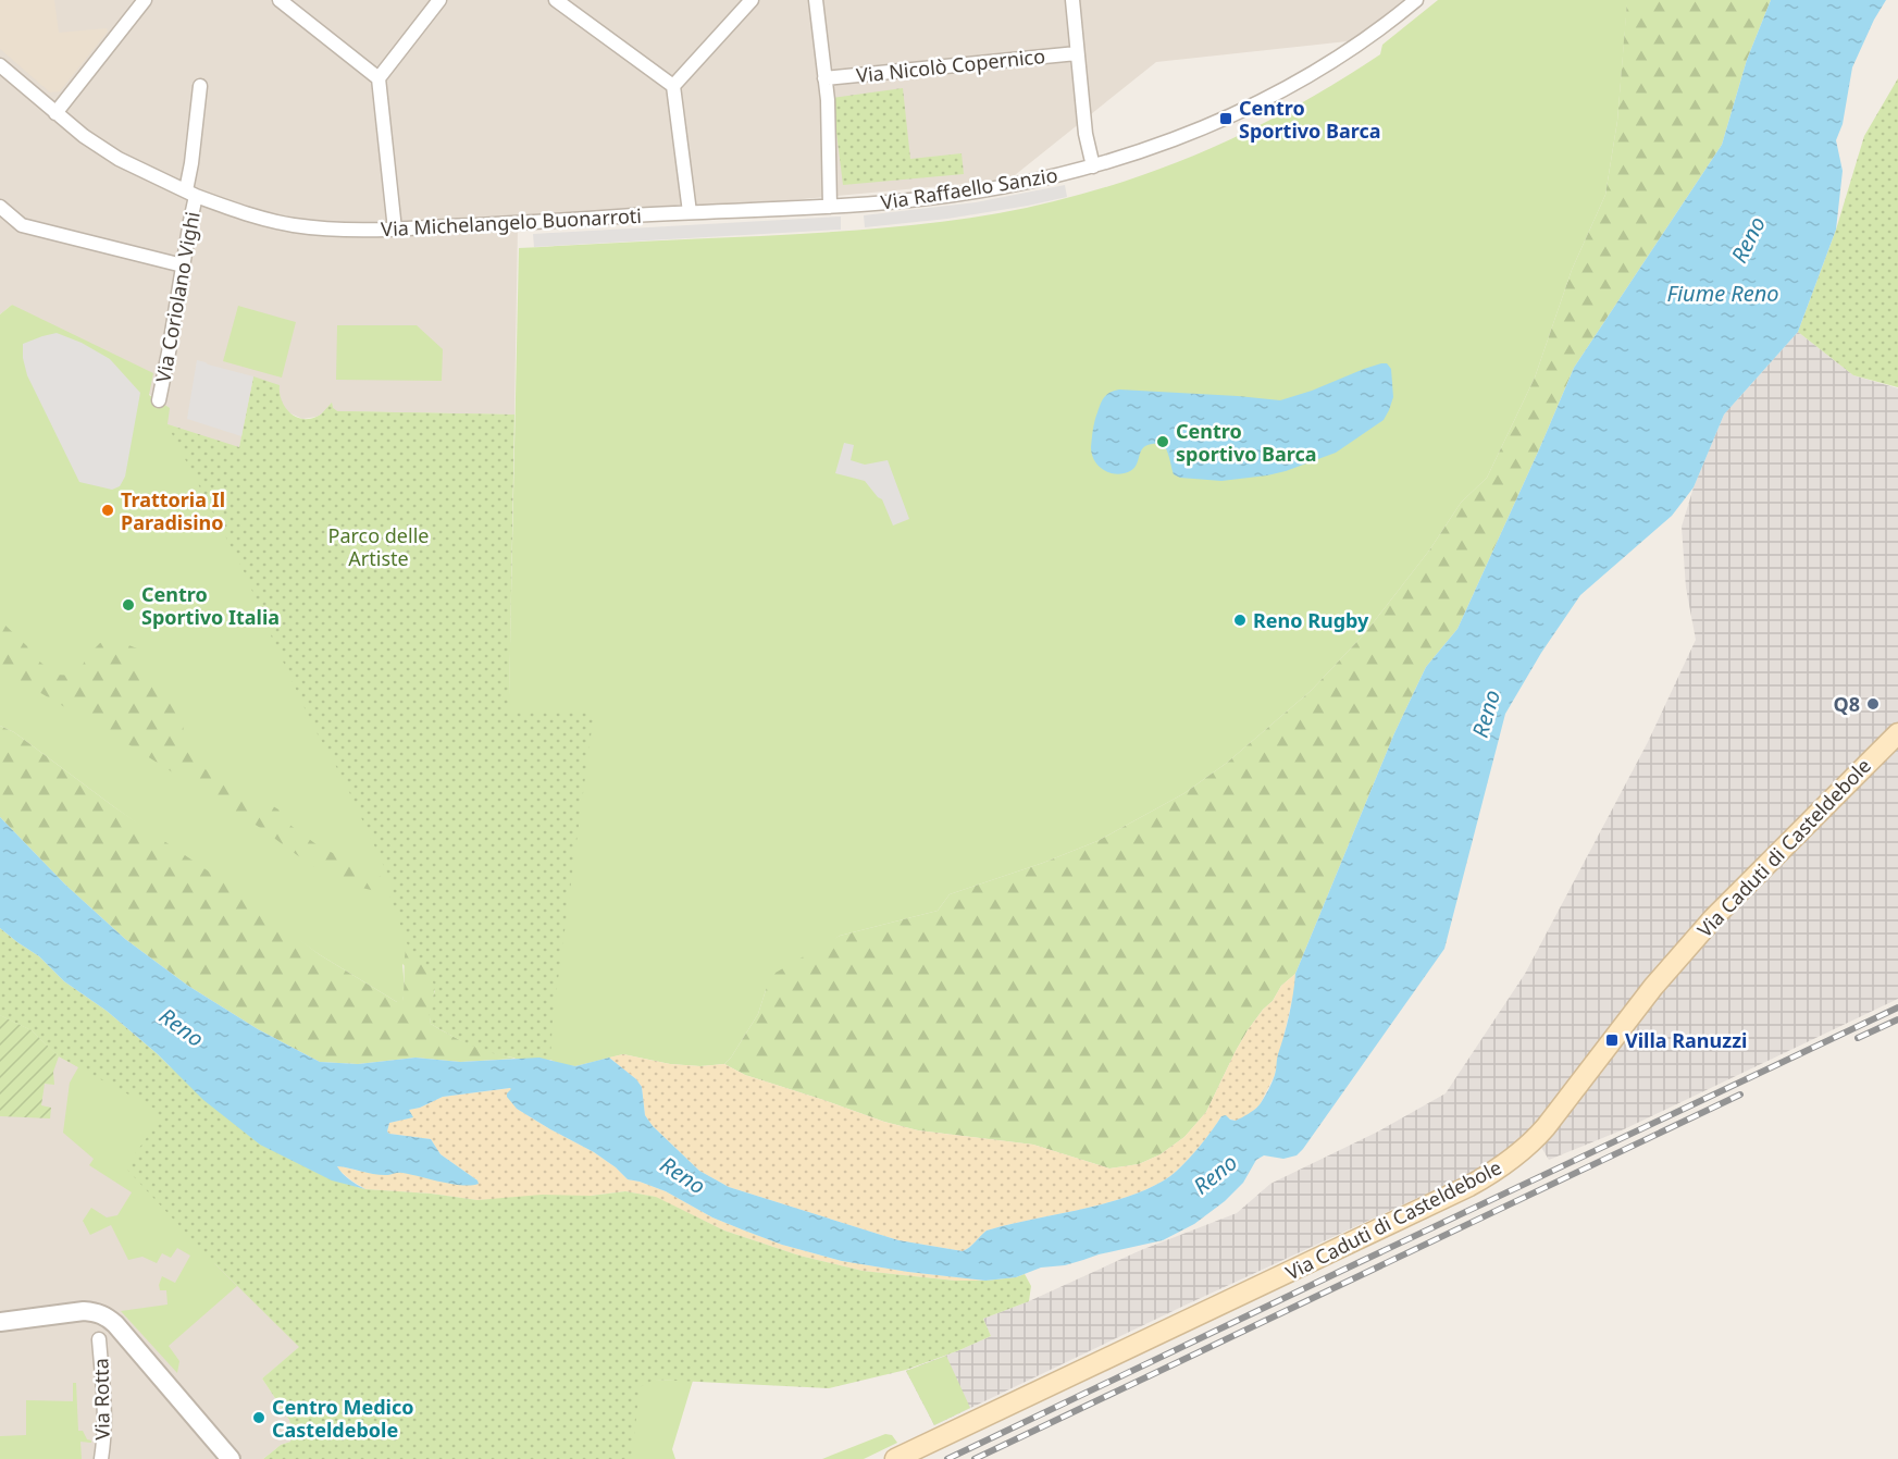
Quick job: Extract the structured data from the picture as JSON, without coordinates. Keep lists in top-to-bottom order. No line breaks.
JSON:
{"streets":{"main road":["Via Caduti di Casteldebole"],"street":["Via Nicolò Copernico","Via Raffaello Sanzio","Via Michelangelo Buonarroti","Via Coriolano Vighi","Via Rotta"]},"crossings":[["Via Raffaello Sanzio","Via Michelangelo Buonarroti"],["Via Michelangelo Buonarroti","Via Coriolano Vighi"]],"water":["Reno","Fiume Reno"],"parks":["Parco delle Artiste"],"places":{"transit":["Centro Sportivo Barca","Villa Ranuzzi"],"other":["Centro sportivo Barca","Trattoria Il Paradisino","Centro Sportivo Italia","Reno Rugby","Q8","Centro Medico Casteldebole"]}}
